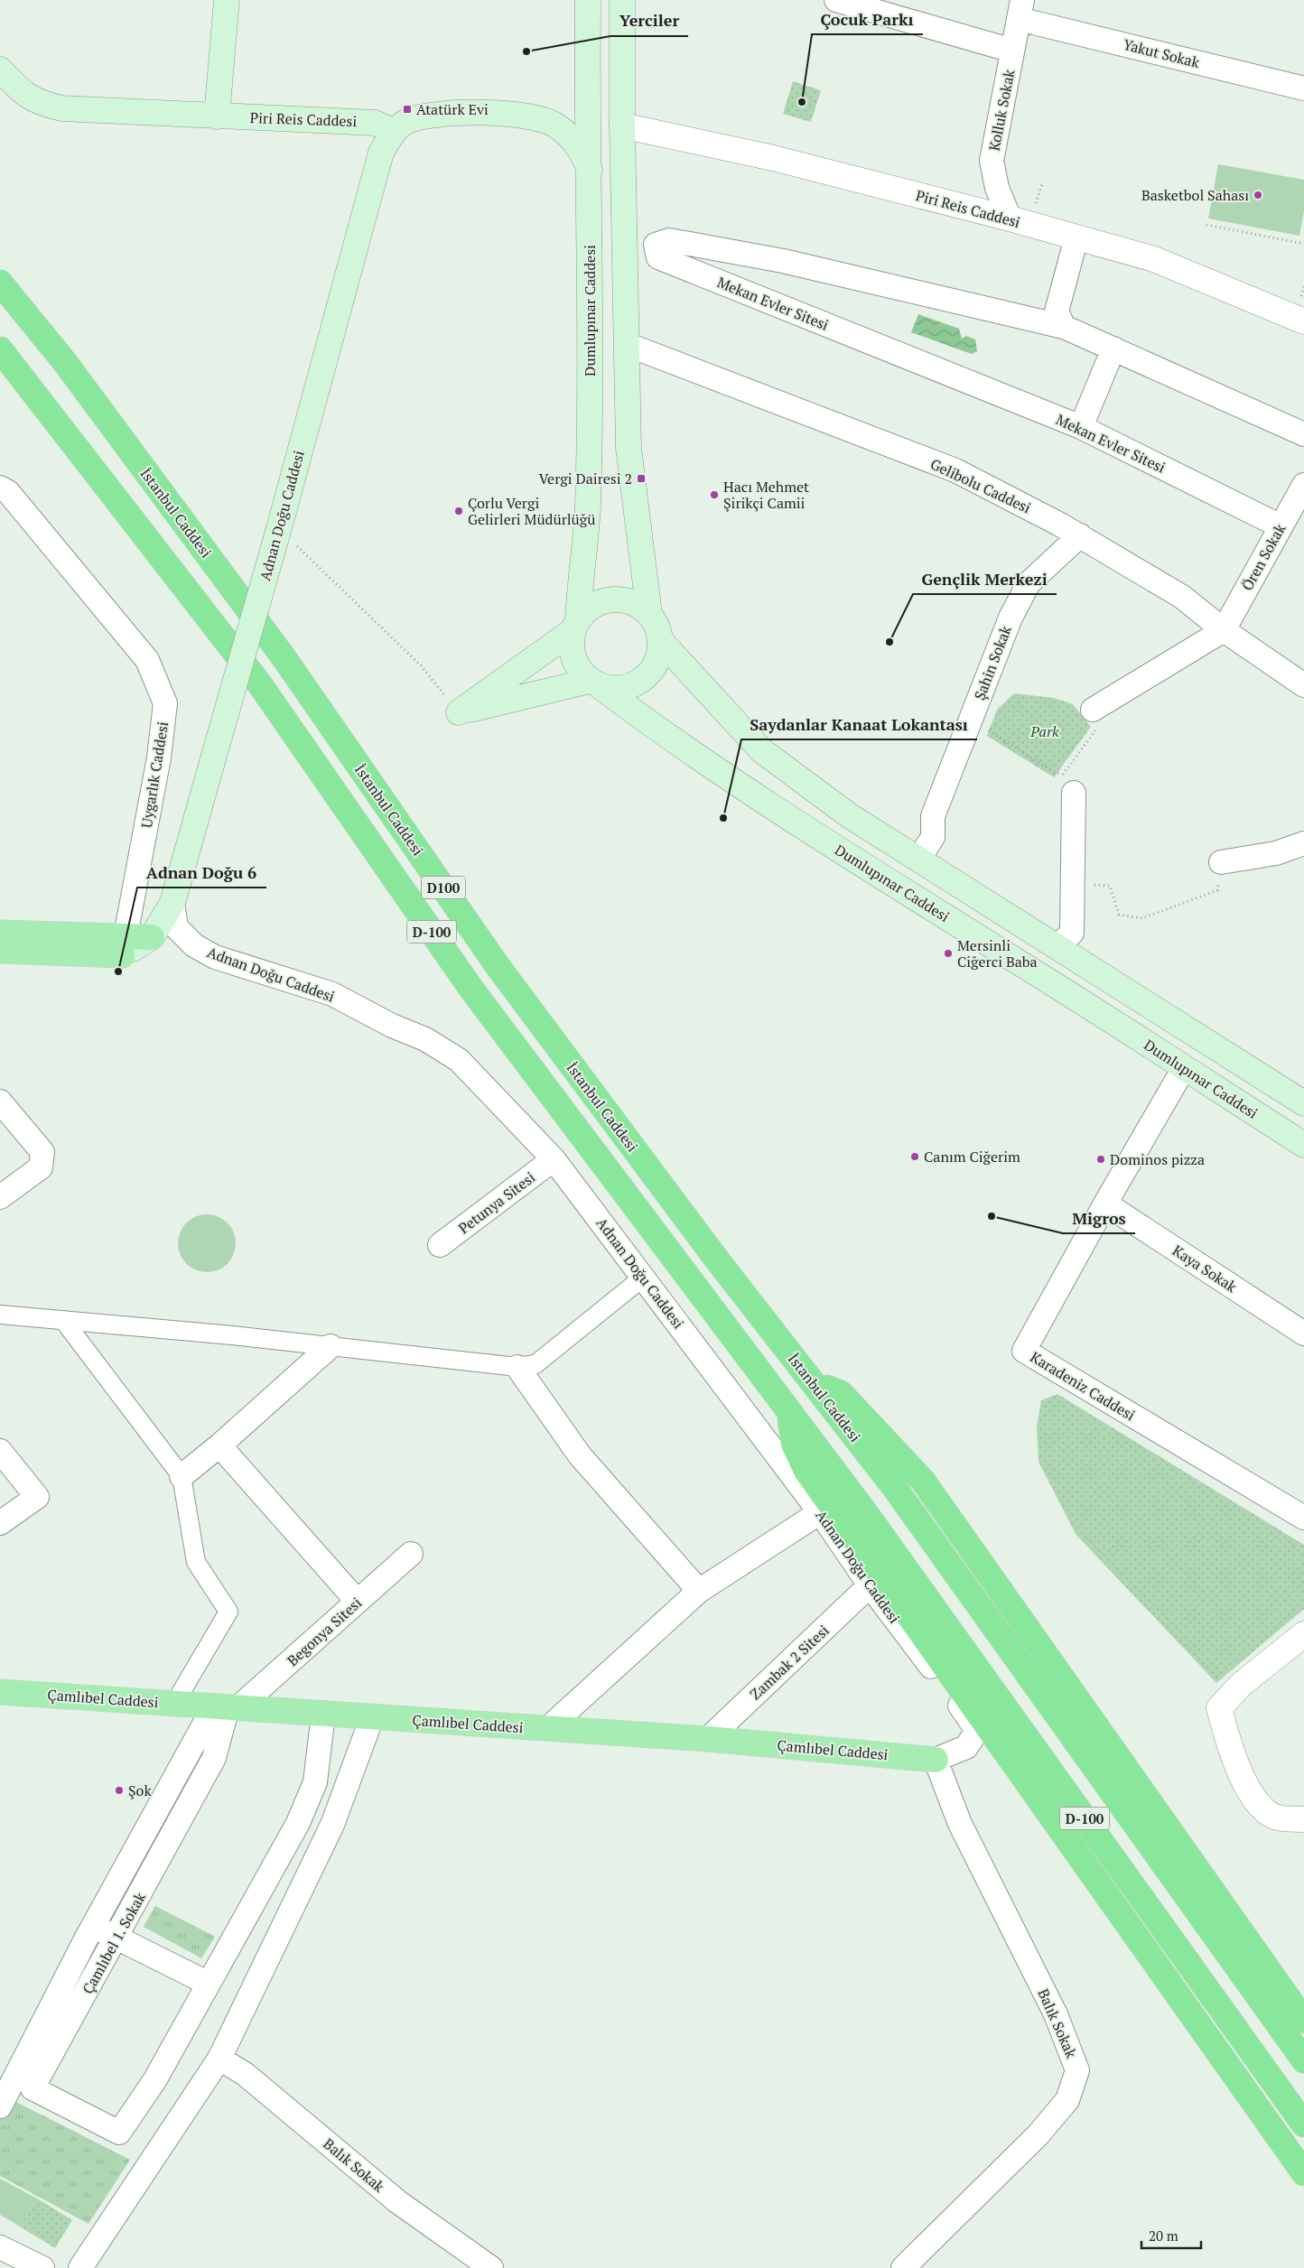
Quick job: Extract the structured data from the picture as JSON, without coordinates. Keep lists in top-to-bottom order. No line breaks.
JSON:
{"streets":{"highway":["İstanbul Caddesi","D100","D-100"],"main road":["Piri Reis Caddesi","Dumlupınar Caddesi","Adnan Doğu Caddesi","Çamlıbel Caddesi"],"street":["Yakut Sokak","Kolluk Sokak","Mekan Evler Sitesi","Gelibolu Caddesi","Ören Sokak","Şahin Sokak","Uygarlık Caddesi","Petunya Sitesi","Kaya Sokak","Karadeniz Caddesi","Begonya Sitesi","Zambak 2 Sitesi","Çamlıbel 1. Sokak","Balık Sokak"]},"crossings":[["Yakut Sokak","Kolluk Sokak"],["Kolluk Sokak","Piri Reis Caddesi"],["Piri Reis Caddesi","Adnan Doğu Caddesi"],["Mekan Evler Sitesi","Ören Sokak"],["Dumlupınar Caddesi","Karadeniz Caddesi"],["Gelibolu Caddesi","Ören Sokak"],["Gelibolu Caddesi","Şahin Sokak"],["İstanbul Caddesi","D-100"],["Adnan Doğu Caddesi","Uygarlık Caddesi"],["Adnan Doğu Caddesi","Petunya Sitesi"],["Adnan Doğu Caddesi","Zambak 2 Sitesi"],["Adnan Doğu Caddesi","Çamlıbel Caddesi"],["Adnan Doğu Caddesi","Balık Sokak"],["Kaya Sokak","Karadeniz Caddesi"],["Begonya Sitesi","Çamlıbel Caddesi"],["Begonya Sitesi","Çamlıbel 1. Sokak"],["Zambak 2 Sitesi","Çamlıbel Caddesi"],["Çamlıbel Caddesi","Çamlıbel 1. Sokak"],["Çamlıbel Caddesi","Balık Sokak"]],"parks":["Park"],"places":{"other":["Yerciler","Çocuk Parkı","Basketbol Sahası","Hacı Mehmet Şirikçi Camii","Çorlu Vergi Gelirleri Müdürlüğü","Gençlik Merkezi","Saydanlar Kanaat Lokantası","Mersinli Ciğerci Baba","Adnan Doğu 6","Canım Ciğerim","Dominos pizza","Migros","Şok"],"transit":["Atatürk Evi","Vergi Dairesi 2"]},"scale_bar":"20 m"}
